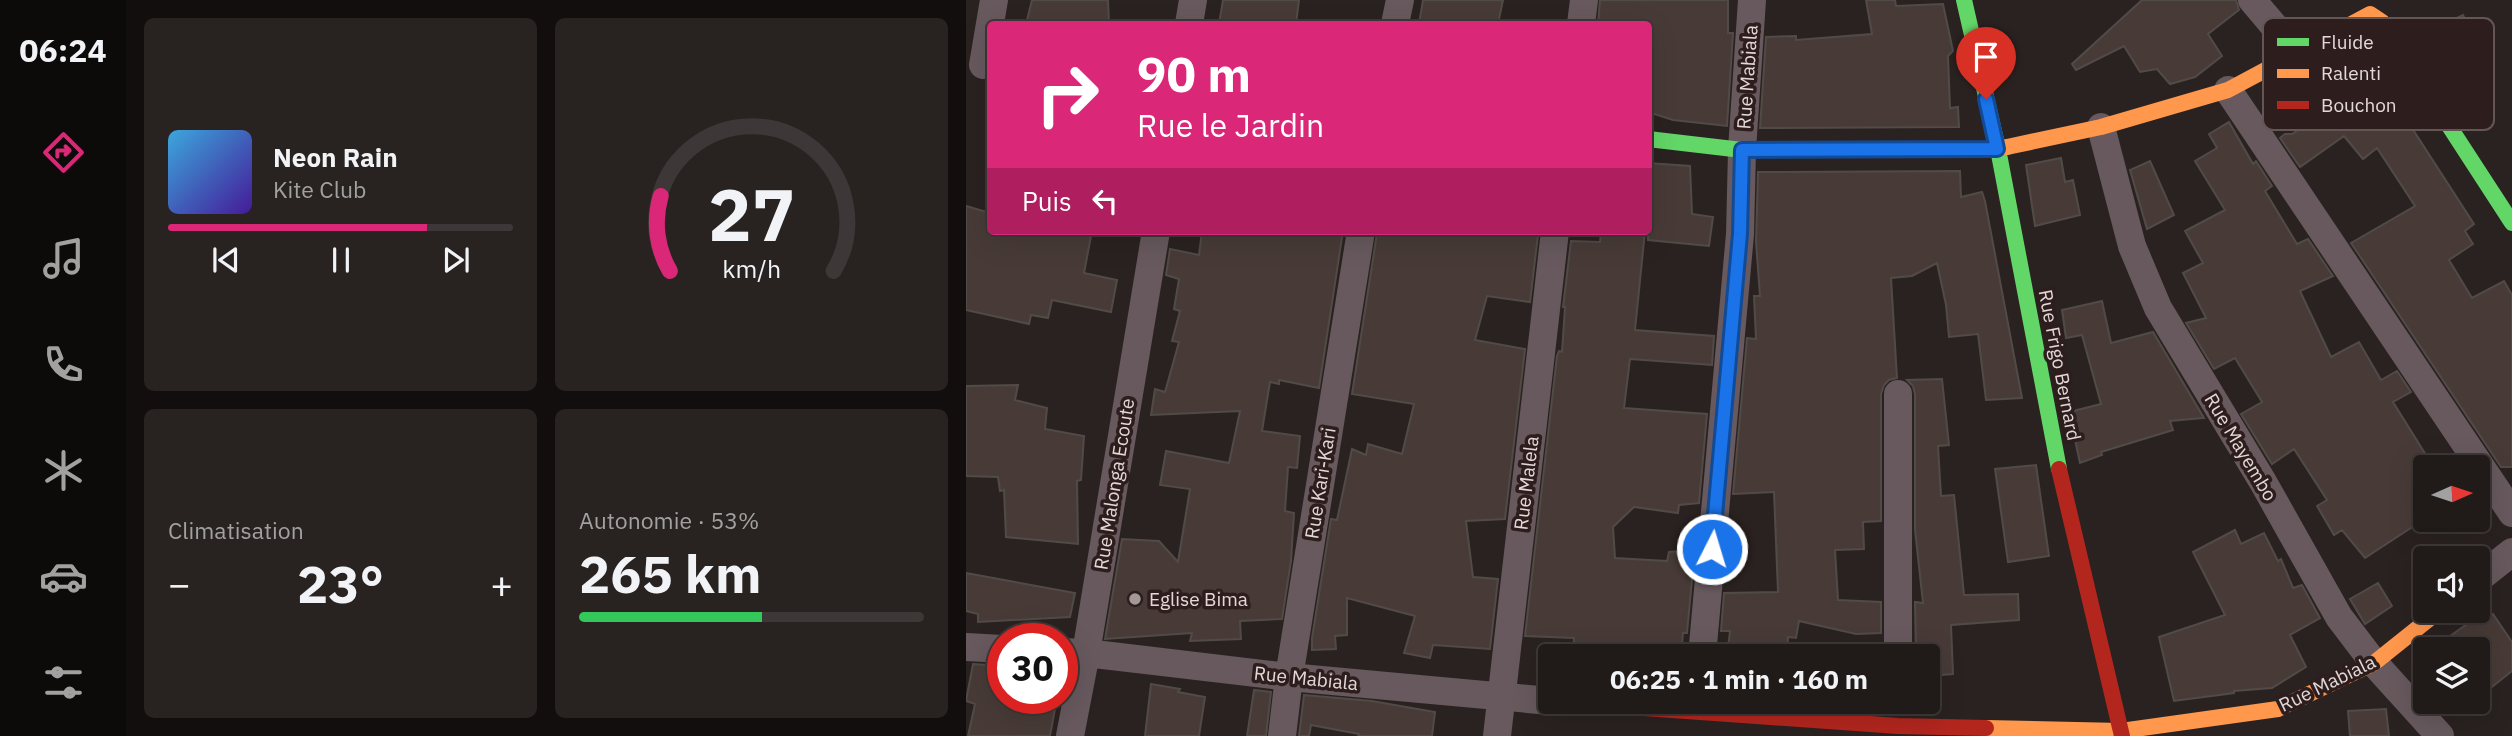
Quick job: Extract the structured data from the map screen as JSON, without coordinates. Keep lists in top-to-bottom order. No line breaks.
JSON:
{"streets":{"street":["Rue Mabiala","Rue Frigo Bernard","Rue Mayembo","Rue Kari-Kari","Rue Malela","Rue Malonga Ecoute"]},"crossings":[["Rue Mabiala","Rue Frigo Bernard"],["Rue Mabiala","Rue Mayembo"],["Rue Mabiala","Rue Kari-Kari"],["Rue Mabiala","Rue Malela"]],"places":["Eglise Bima"],"legend":["Fluide","Ralenti","Bouchon"],"north":"right","page":{"tabs":"06:24","turn":["90 m","Rue le Jardin"],"song":["Neon Rain","Kite Club"],"then":"Puis","tile":["Climatisation",["Autonomie · 53%","265 km"]],"heat":["−","23°","+"],"limit":"30","trip":"06:25 · 1 min · 160 m","gauge":["27","km/h"]}}
